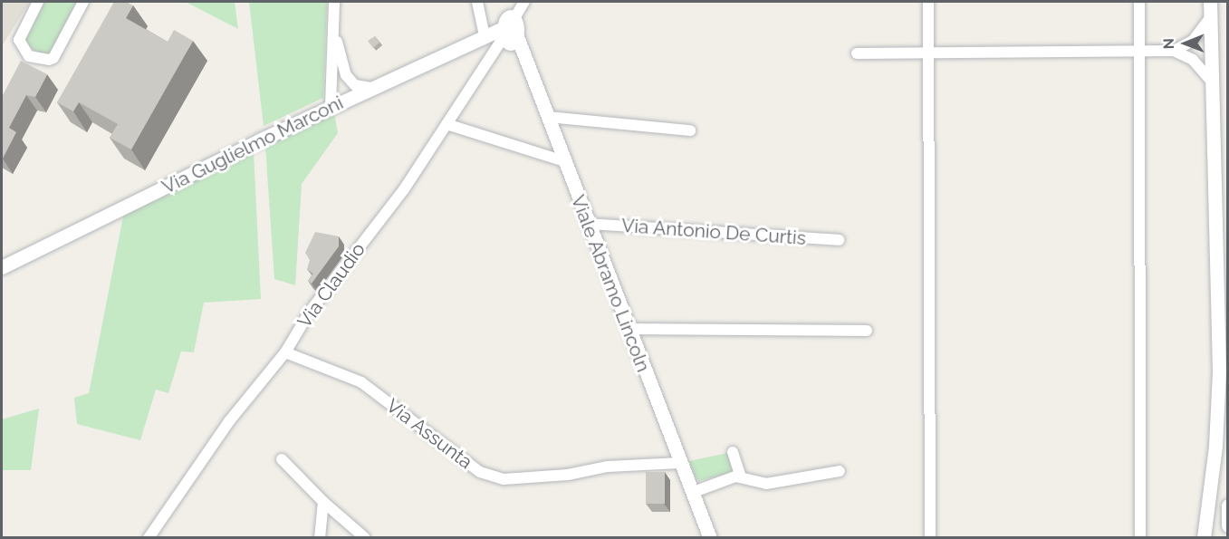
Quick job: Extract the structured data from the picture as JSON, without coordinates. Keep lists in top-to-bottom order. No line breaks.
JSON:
{"streets":{"street":["Via Guglielmo Marconi","Via Antonio De Curtis","Viale Abramo Lincoln","Via Claudio","Via Assunta"]},"crossings":[["Via Guglielmo Marconi","Viale Abramo Lincoln"],["Via Guglielmo Marconi","Via Claudio"],["Via Antonio De Curtis","Viale Abramo Lincoln"],["Viale Abramo Lincoln","Via Claudio"],["Viale Abramo Lincoln","Via Assunta"],["Via Claudio","Via Assunta"]],"north":"left"}
